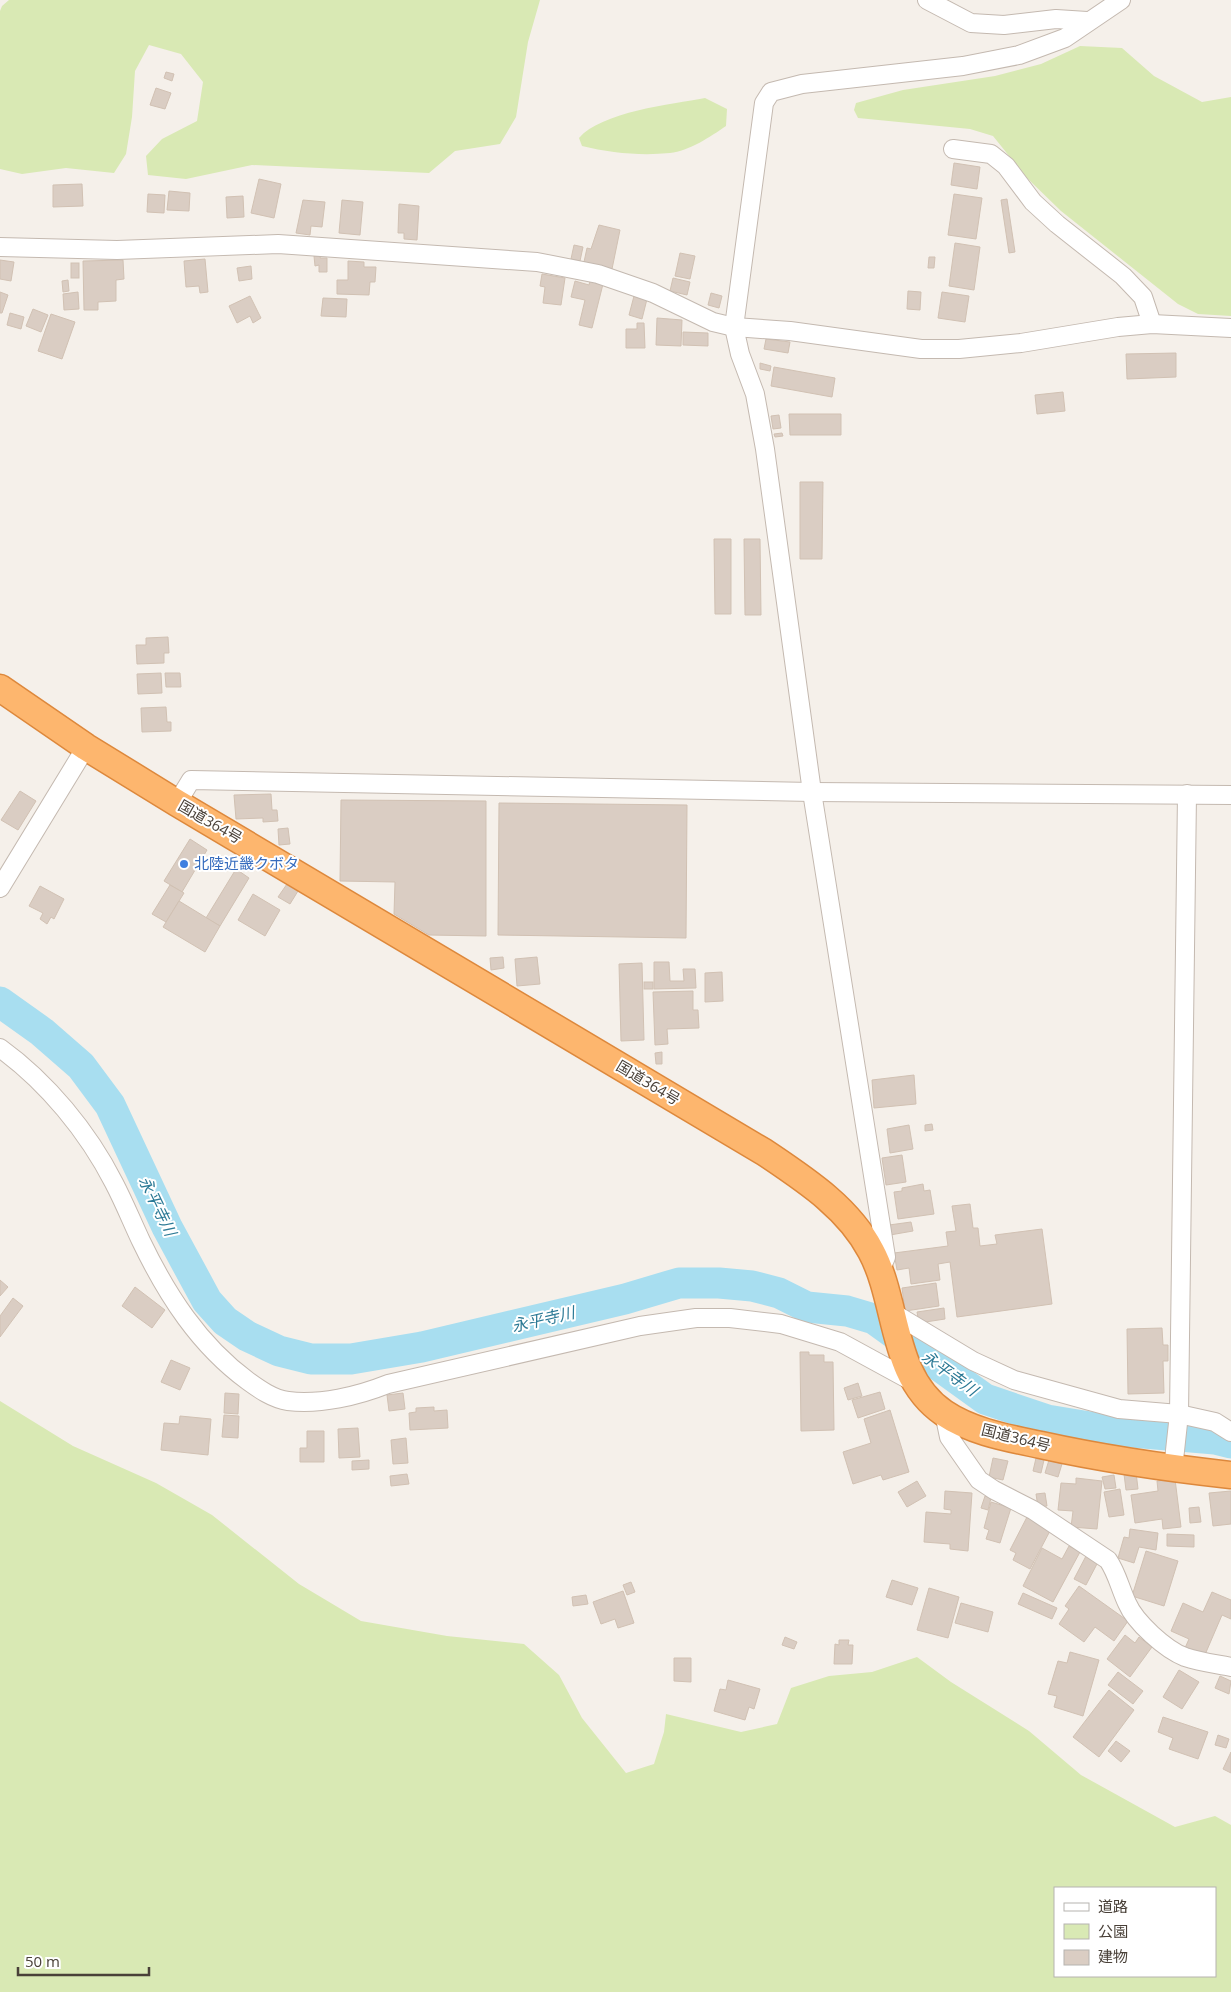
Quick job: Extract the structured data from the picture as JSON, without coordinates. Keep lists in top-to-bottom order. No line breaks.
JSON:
{"streets":{"highway":["国道364号"]},"water":["永平寺川"],"places":["北陸近畿クボタ"],"legend":["道路","公園","建物"],"scale_bar":"50 m"}
